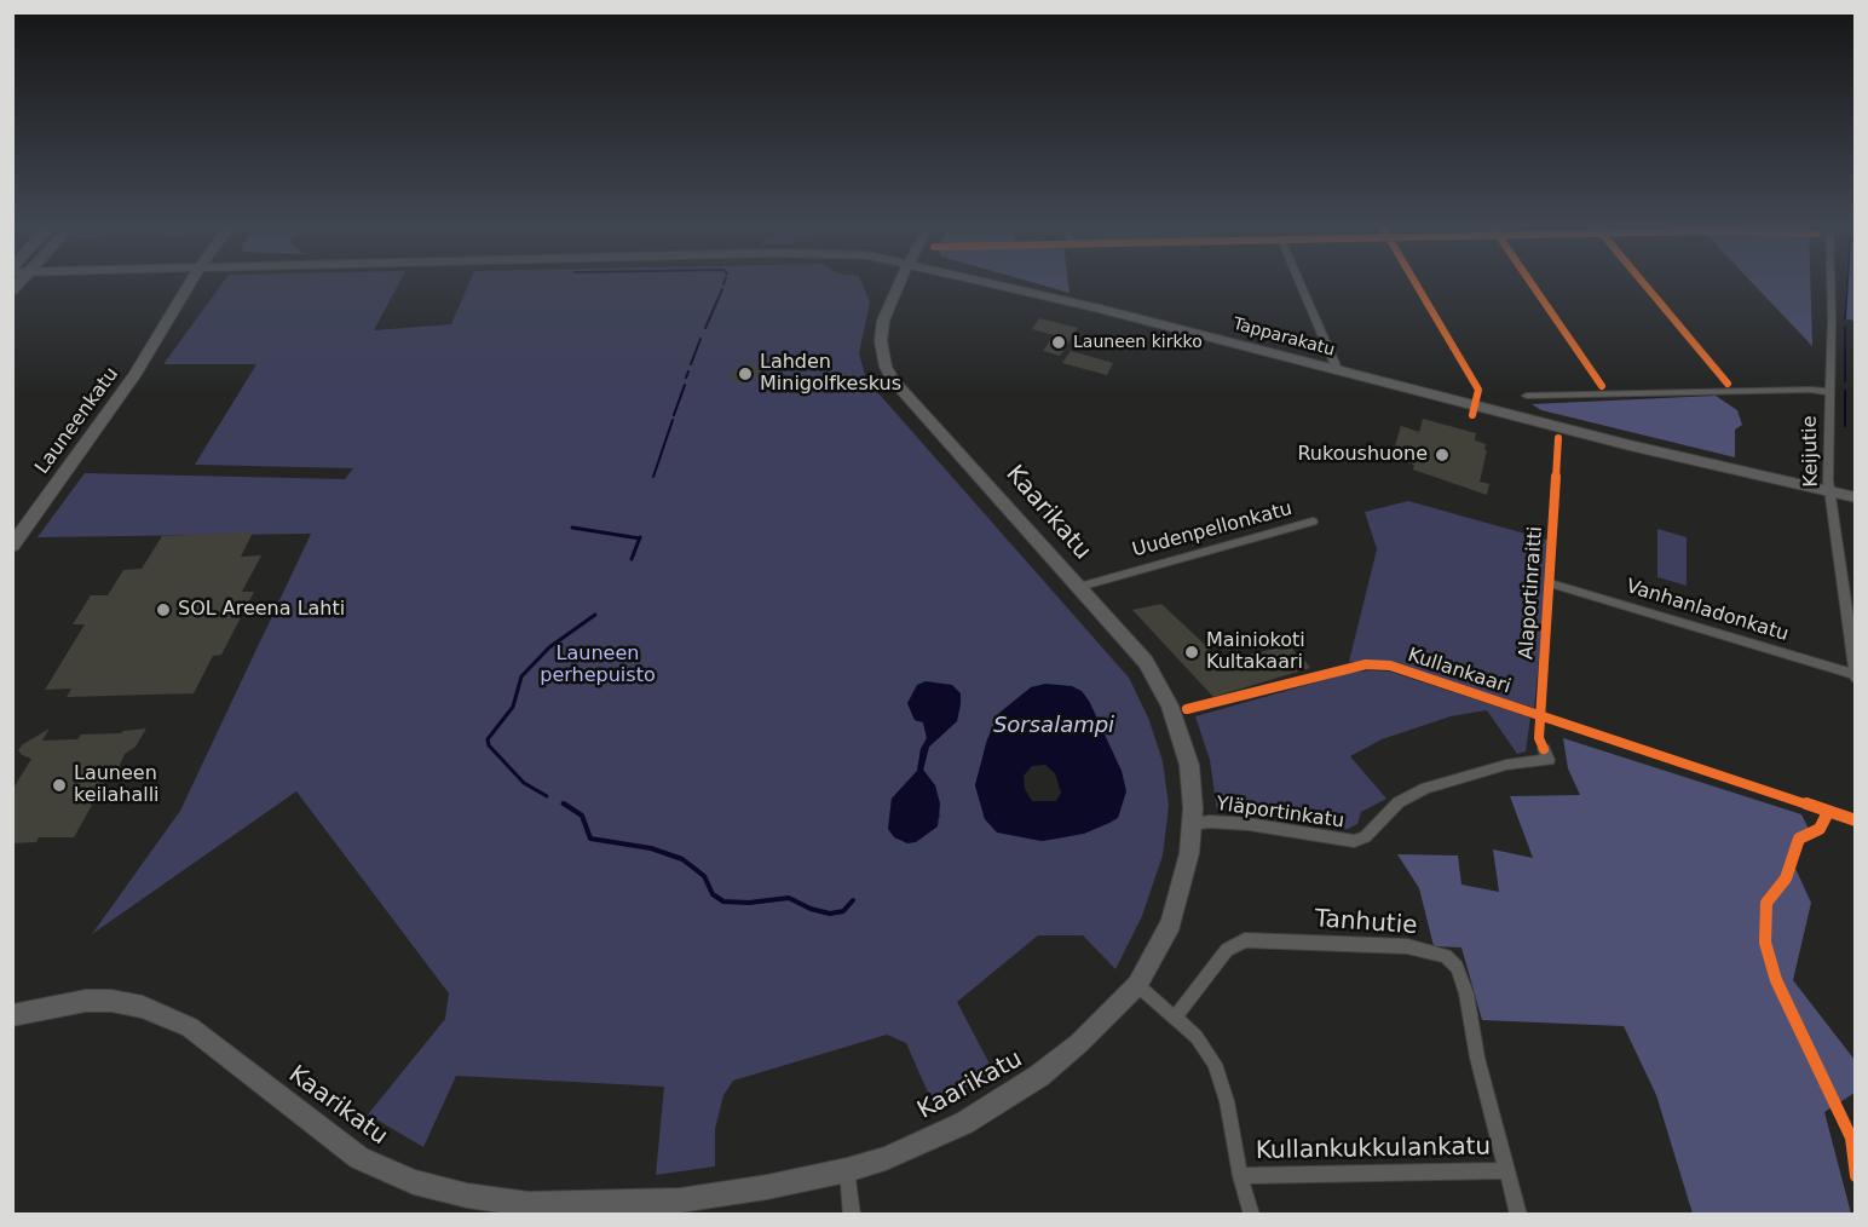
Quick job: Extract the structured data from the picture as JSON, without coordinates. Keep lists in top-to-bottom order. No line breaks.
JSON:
{"streets":{"street":["Tapparakatu","Launeenkatu","Keijutie","Kaarikatu","Uudenpellonkatu","Vanhanladonkatu","Yläportinkatu","Tanhutie","Kullankukkulankatu"],"cycle path":["Alaportinraitti","Kullankaari"]},"crossings":[["Tapparakatu","Keijutie"],["Keijutie","Vanhanladonkatu"],["Kaarikatu","Uudenpellonkatu"],["Kaarikatu","Yläportinkatu"],["Tanhutie","Kullankukkulankatu"]],"water":["Sorsalampi"],"parks":["Launeen perhepuisto"],"places":["Launeen kirkko","Lahden Minigolfkeskus","Rukoushuone","SOL Areena Lahti","Mainiokoti Kultakaari","Launeen keilahalli"]}
